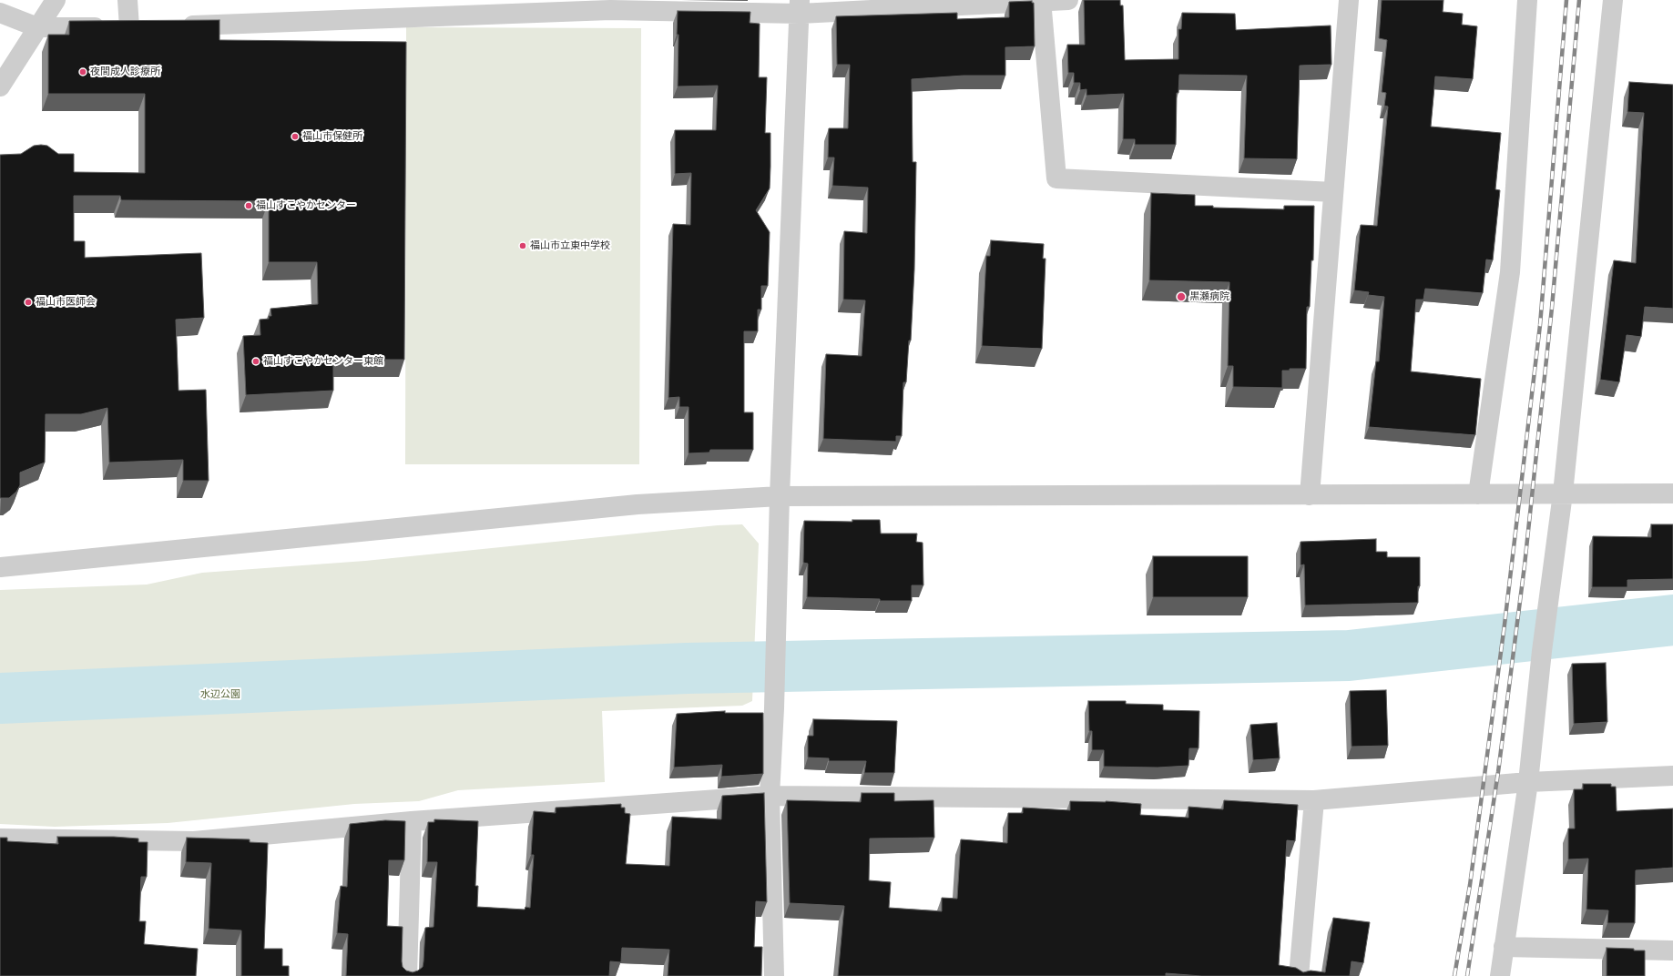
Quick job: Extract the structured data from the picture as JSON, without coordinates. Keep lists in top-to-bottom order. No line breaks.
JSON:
{"parks":["水辺公園"],"places":["夜間成人診療所","福山市保健所","福山すこやかセンター","福山市立東中学校","黒瀬病院","福山市医師会","福山すこやかセンター東館"]}
